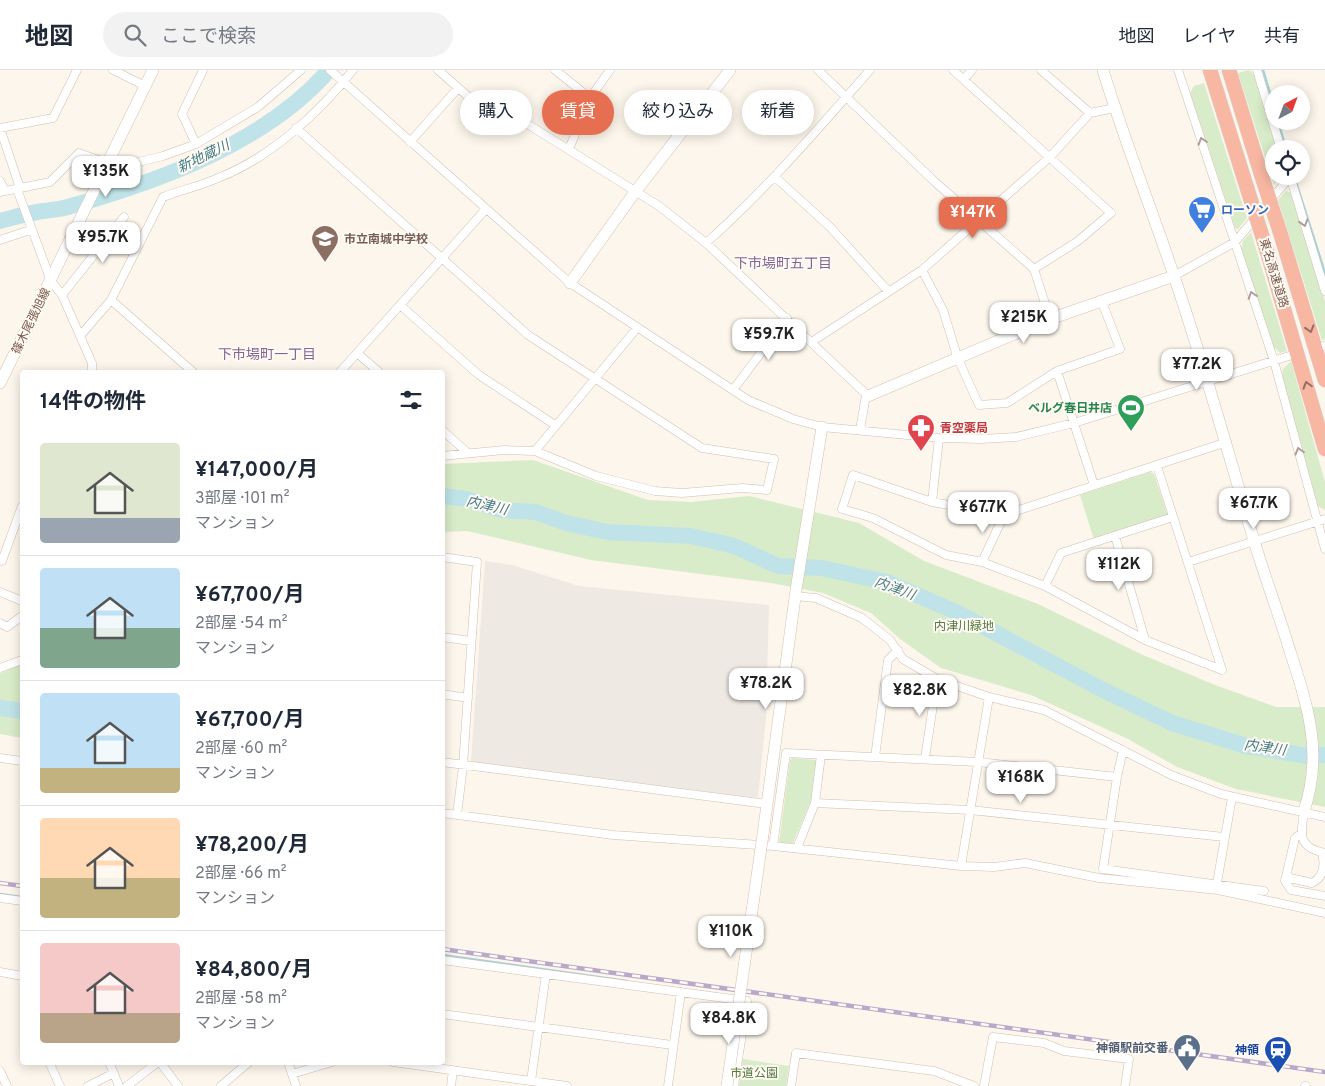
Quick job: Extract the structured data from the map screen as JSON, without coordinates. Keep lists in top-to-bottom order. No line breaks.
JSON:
{"streets":{"highway":["東名高速道路"],"street":["篠木尾張旭線"]},"districts":["下市場町五丁目","下市場町一丁目"],"water":["新地蔵川","内津川"],"parks":["内津川緑地","市道公園"],"places":{"supermarket":["ローソン"],"school or university":["市立南城中学校"],"sports":["ベルグ春日井店"],"pharmacy":["青空薬局"],"public building":["神領駅前交番"],"station":["神領"]},"north":"top right","page":{"header":"地図","search":"ここで検索","nav":["地図","レイヤ","共有"],"chip":["購入","賃貸","絞り込み","新着"],"price":["¥135K","¥147K","¥95.7K","¥215K","¥59.7K","¥77.2K","¥67.7K","¥67.7K","¥112K","¥78.2K","¥82.8K","¥168K","¥110K","¥84.8K"],"heading":"14件の物件","list":[{"name":"¥147,000/月","note":"3部屋 · 101 m² · マンション"},{"name":"¥67,700/月","note":"2部屋 · 54 m² · マンション"},{"name":"¥67,700/月","note":"2部屋 · 60 m² · マンション"},{"name":"¥78,200/月","note":"2部屋 · 66 m² · マンション"},{"name":"¥84,800/月","note":"2部屋 · 58 m² · マンション"}]}}
